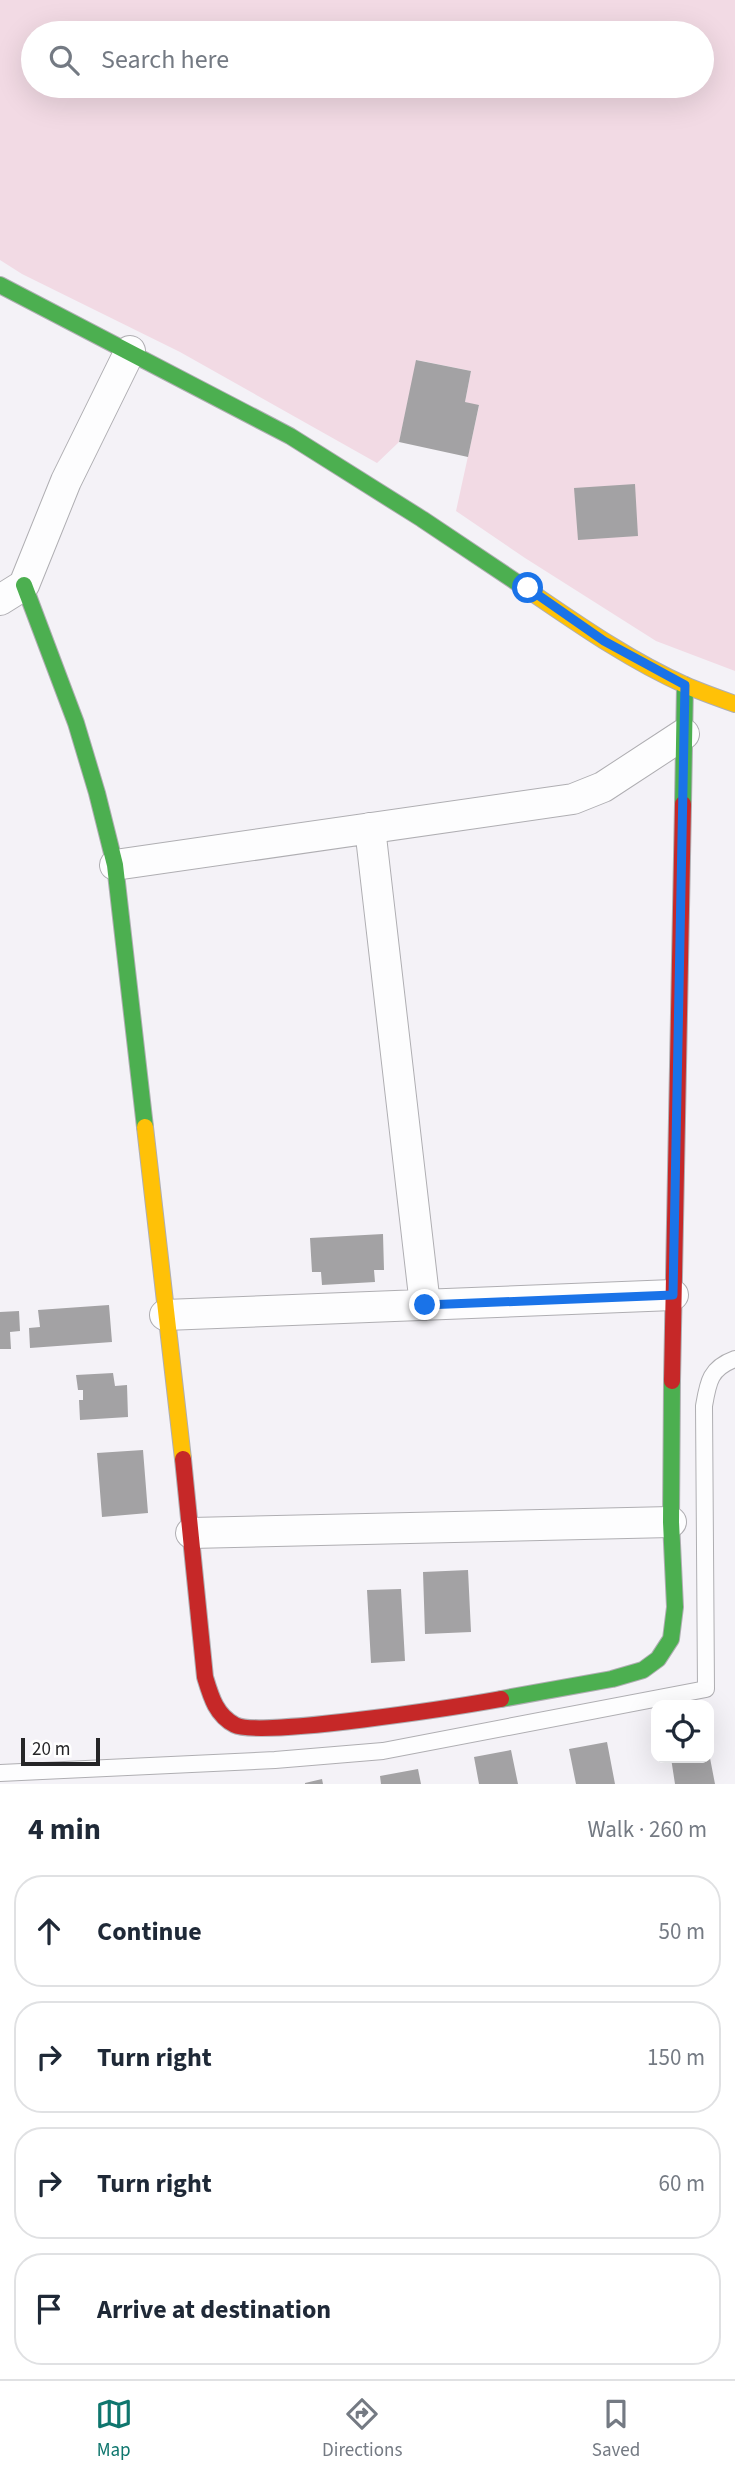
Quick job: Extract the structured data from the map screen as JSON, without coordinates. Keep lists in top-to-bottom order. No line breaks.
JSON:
{"scale_bar":"20 m","page":{"search":"Search here","scale":"20 m","heading":["4 min","Walk · 260 m"],"list":[["Continue","50 m"],["Turn right","150 m"],["Turn right","60 m"],"Arrive at destination"],"nav":["Map","Directions","Saved"]}}
